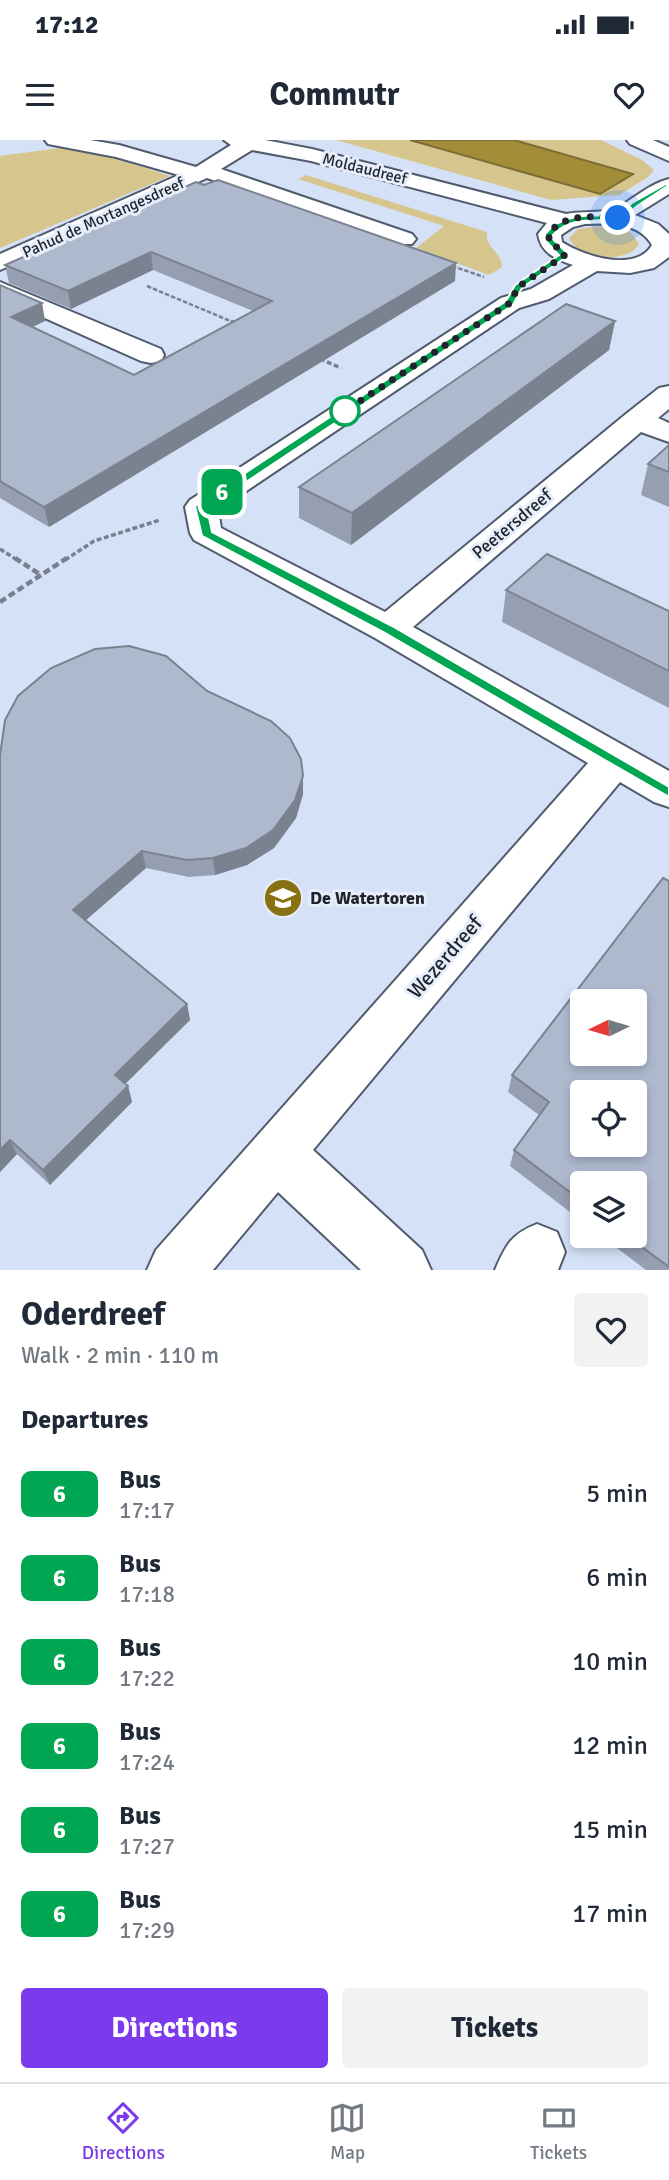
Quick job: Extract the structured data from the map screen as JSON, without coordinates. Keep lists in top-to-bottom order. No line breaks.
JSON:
{"streets":{"street":["Moldaudreef","Pahud de Mortangesdreef","Peetersdreef","Wezerdreef"]},"crossings":[["Moldaudreef","Pahud de Mortangesdreef"]],"places":{"school or university":["De Watertoren"]},"lines":["bus line 6"],"north":"left","page":{"status":"17:12","header":"Commutr","on_map":"6","heading":[["Oderdreef","Walk · 2 min · 110 m"],"Departures"],"list":[{"mark":"6","name":"Bus","note":"17:17","value":"5 min"},{"mark":"6","name":"Bus","note":"17:18","value":"6 min"},{"mark":"6","name":"Bus","note":"17:22","value":"10 min"},{"mark":"6","name":"Bus","note":"17:24","value":"12 min"},{"mark":"6","name":"Bus","note":"17:27","value":"15 min"},{"mark":"6","name":"Bus","note":"17:29","value":"17 min"}],"buttons":["Directions","Tickets"],"tabs":["Directions","Map","Tickets"]}}
